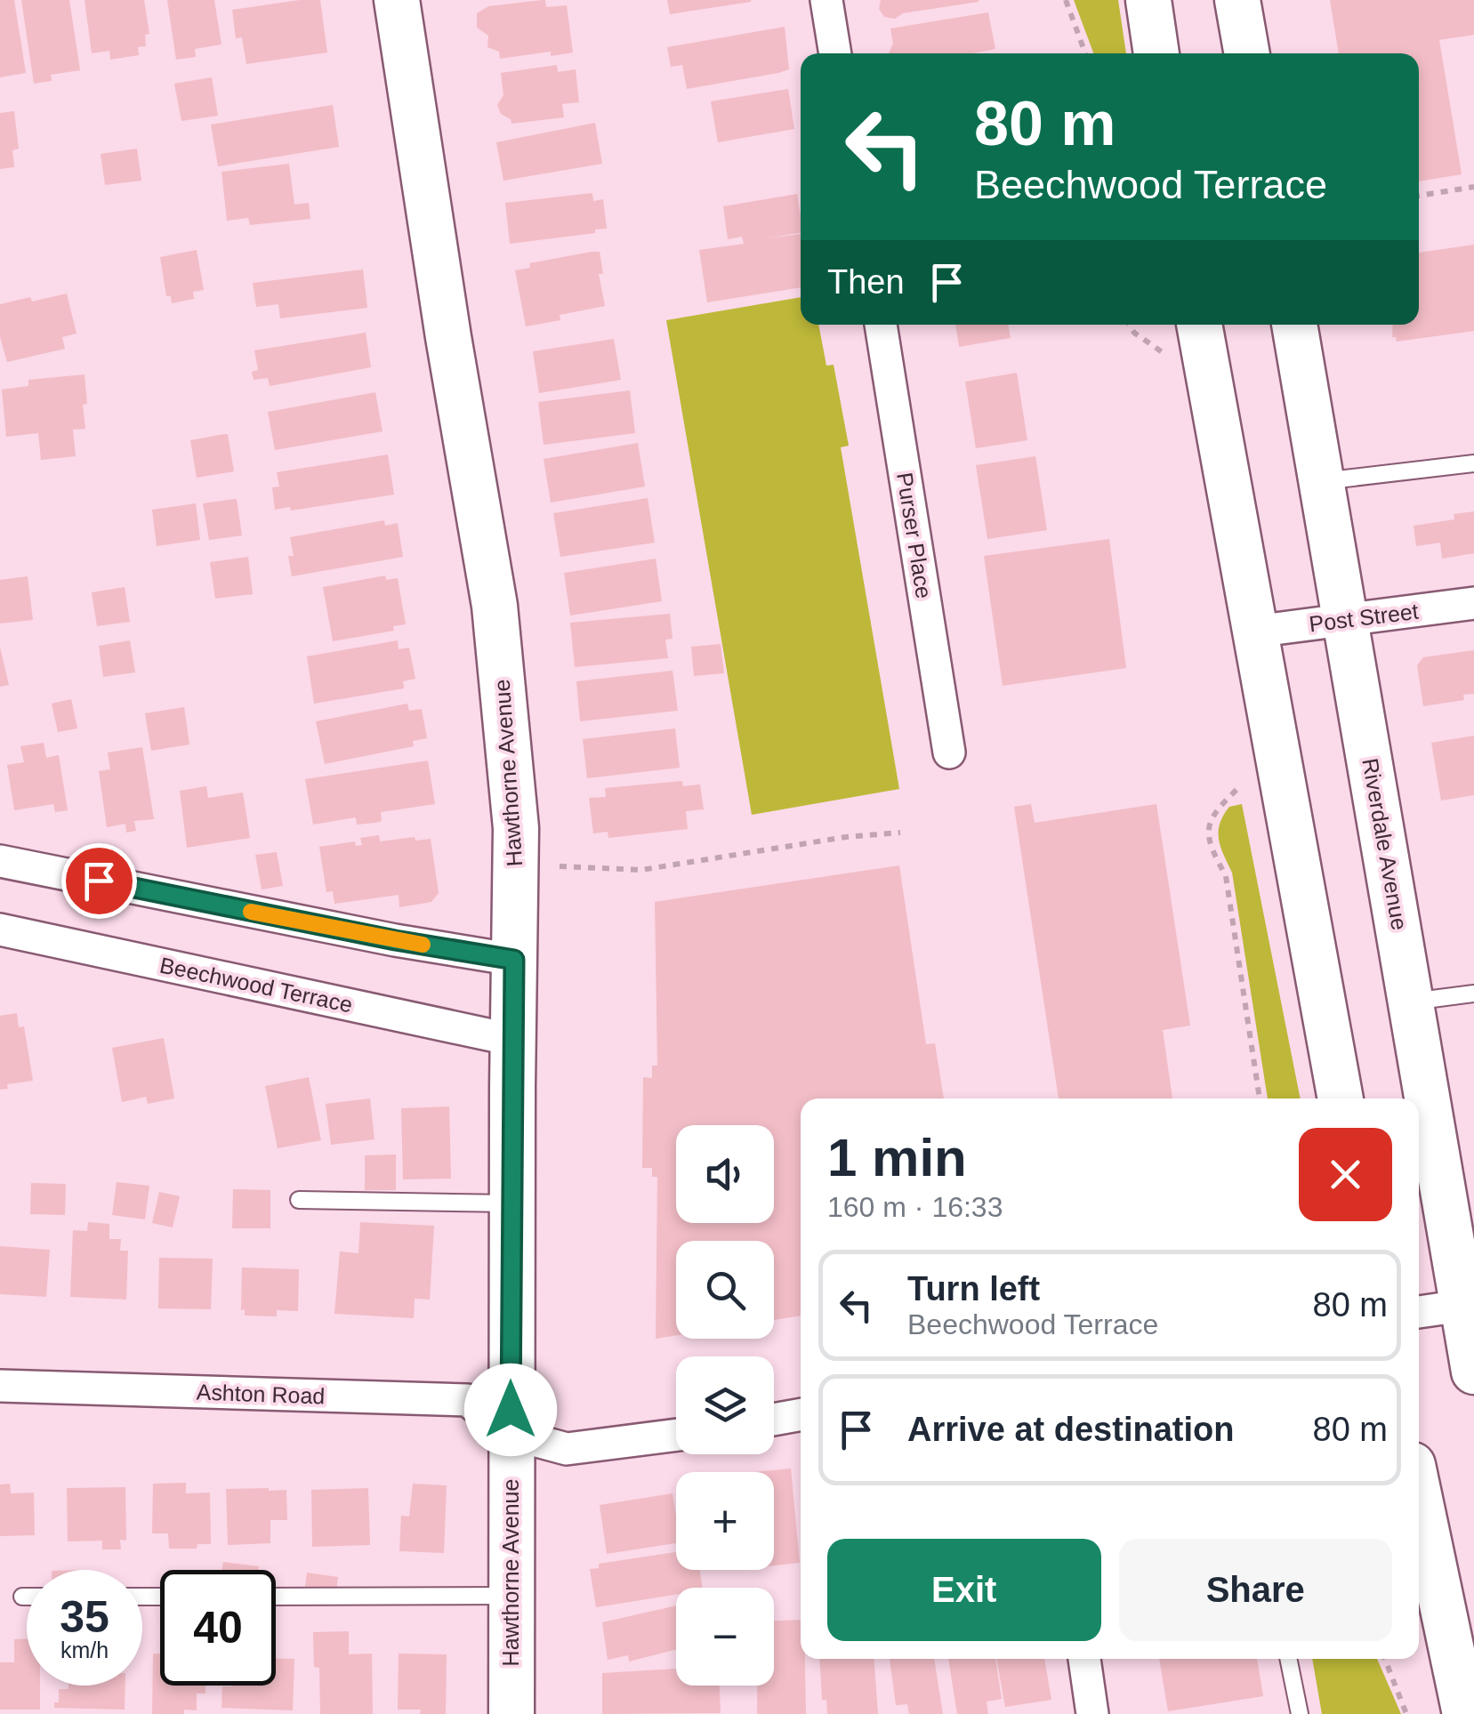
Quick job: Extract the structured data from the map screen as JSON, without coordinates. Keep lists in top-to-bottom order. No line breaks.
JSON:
{"streets":{"main road":["Hawthorne Avenue","Riverdale Avenue"],"street":["Purser Place","Post Street","Beechwood Terrace","Ashton Road"]},"crossings":[["Post Street","Riverdale Avenue"],["Hawthorne Avenue","Beechwood Terrace"],["Hawthorne Avenue","Ashton Road"]],"page":{"turn":["80 m","Beechwood Terrace"],"then":"Then","heading":["1 min","160 m · 16:33"],"map_buttons":["+","−"],"list":[{"name":"Turn left","note":"Beechwood Terrace","value":"80 m"},{"name":"Arrive at destination","value":"80 m"}],"buttons":["Exit","Share"],"speed":"35 km/h","limit":"40"}}
